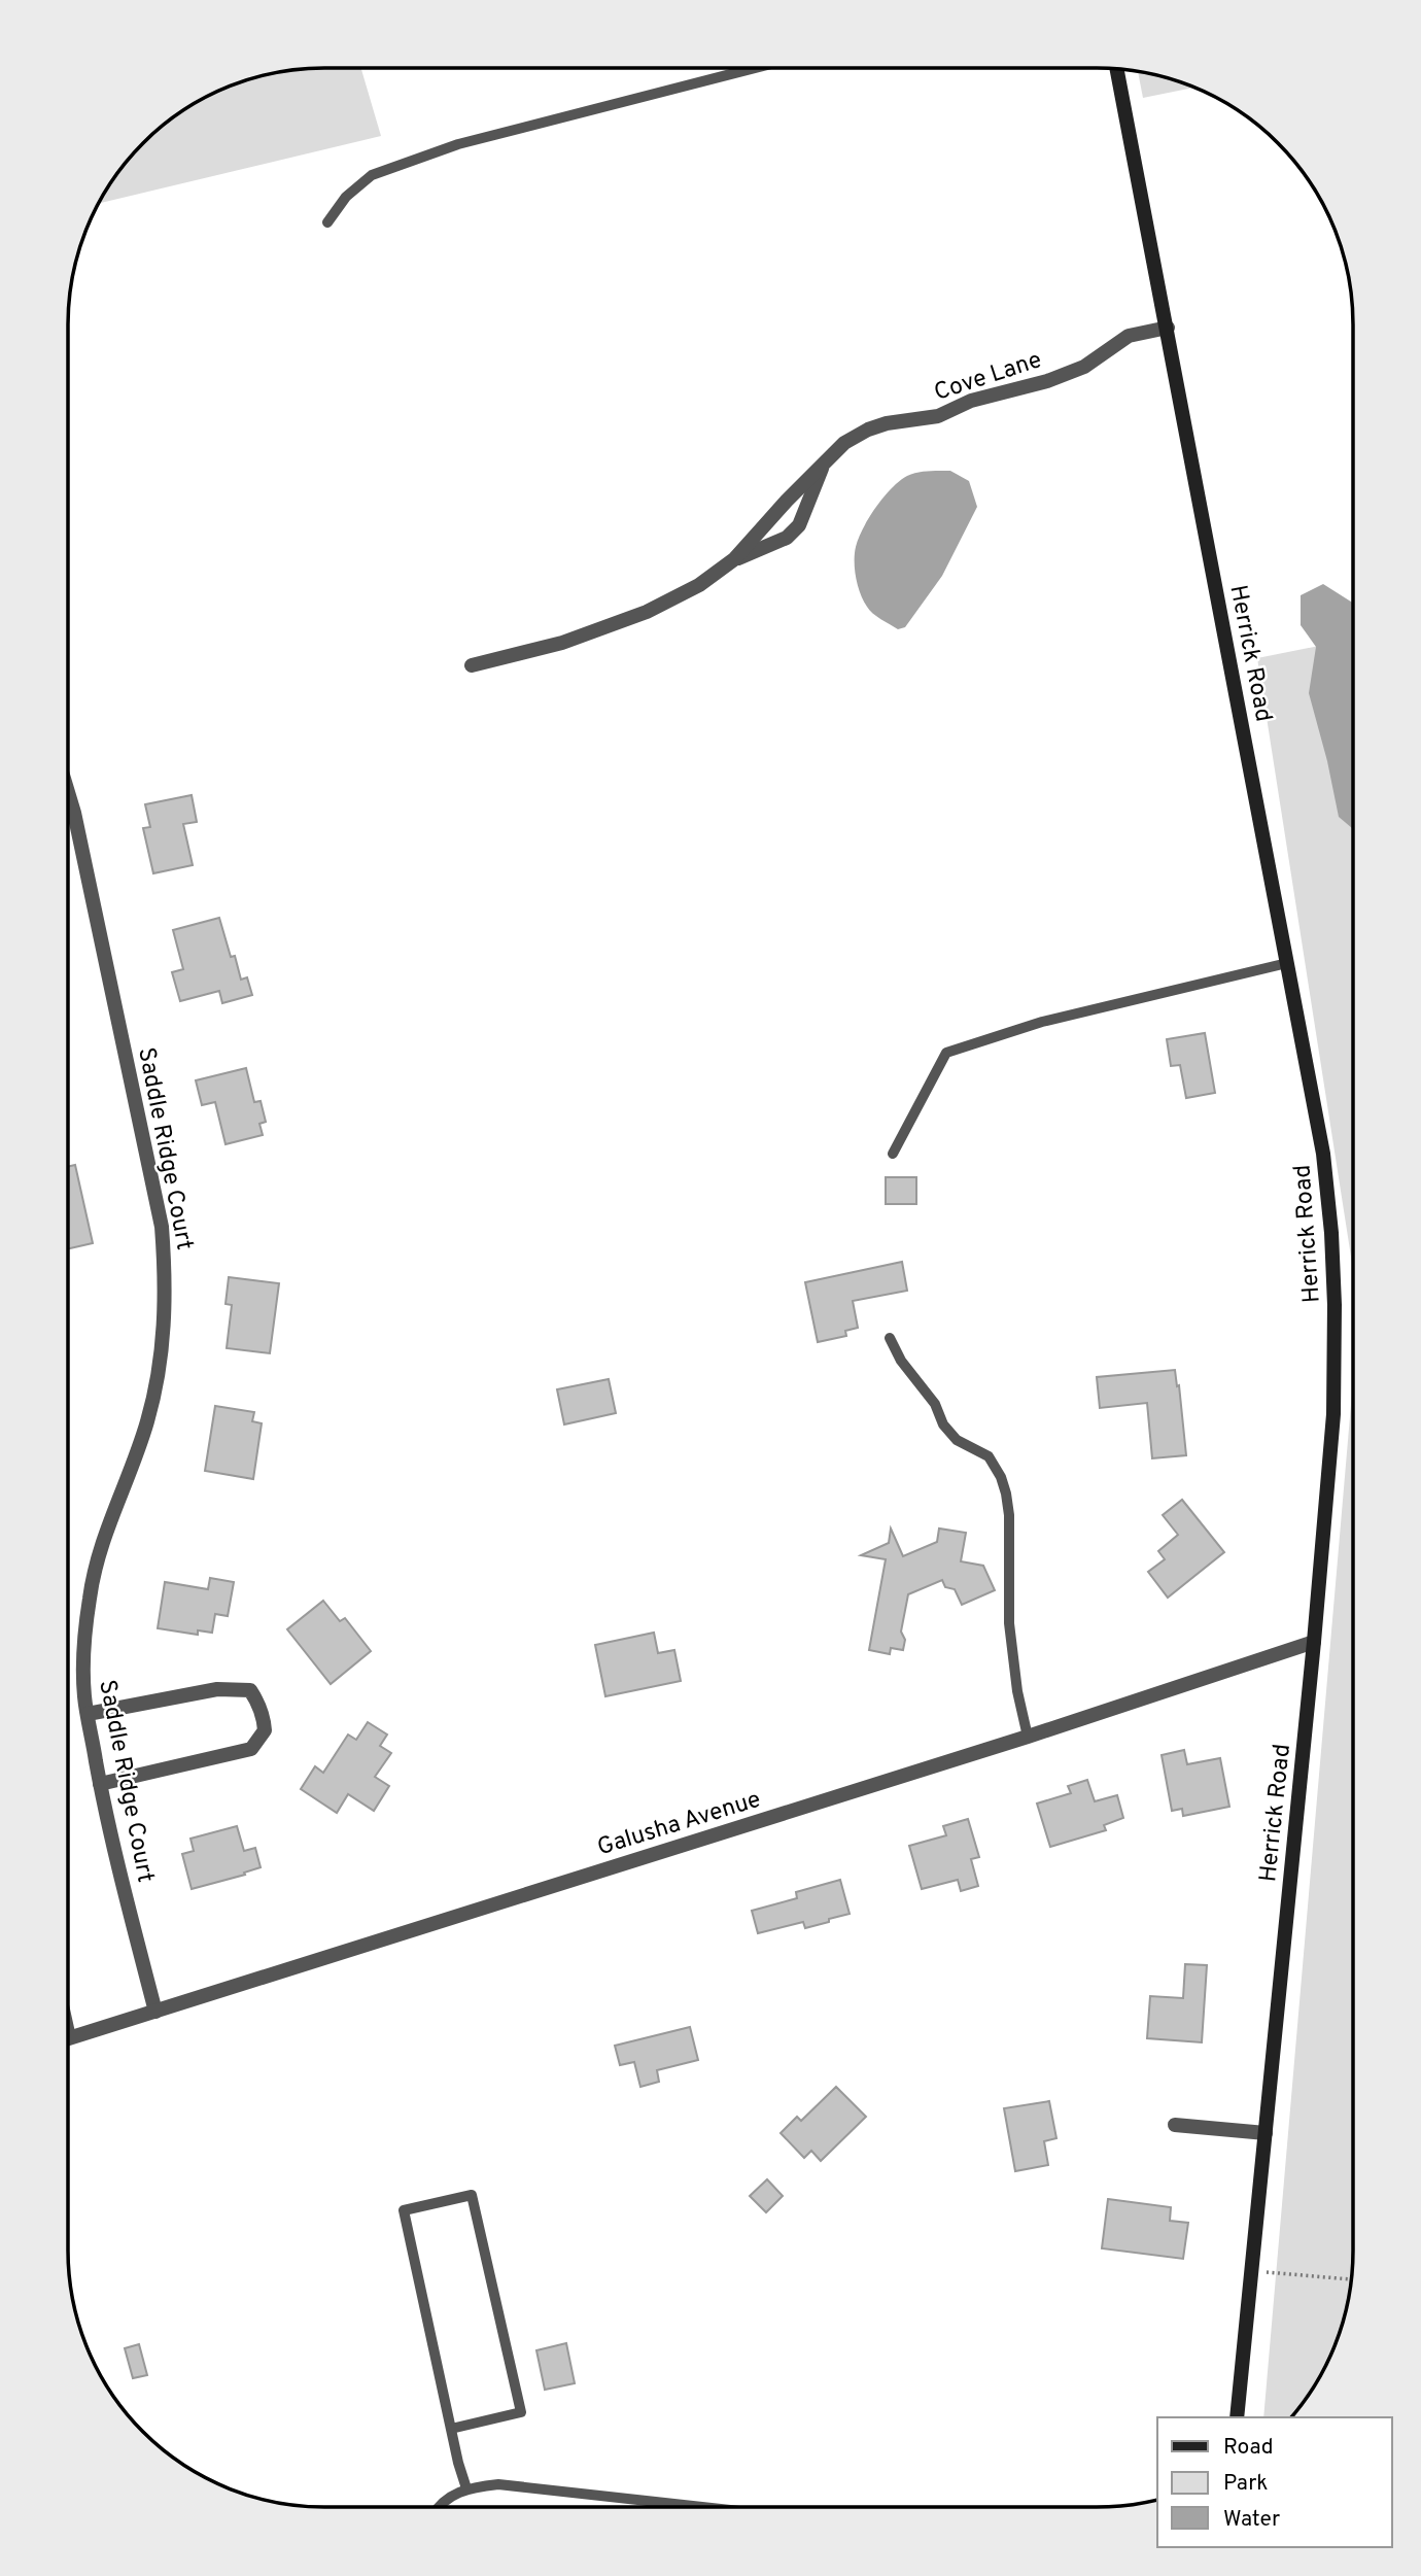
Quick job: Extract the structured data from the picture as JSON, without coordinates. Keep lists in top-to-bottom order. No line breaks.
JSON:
{"streets":{"street":["Cove Lane","Herrick Road","Saddle Ridge Court","Galusha Avenue"]},"crossings":[["Cove Lane","Herrick Road"],["Herrick Road","Galusha Avenue"],["Saddle Ridge Court","Galusha Avenue"]],"legend":["Road","Park","Water"]}
